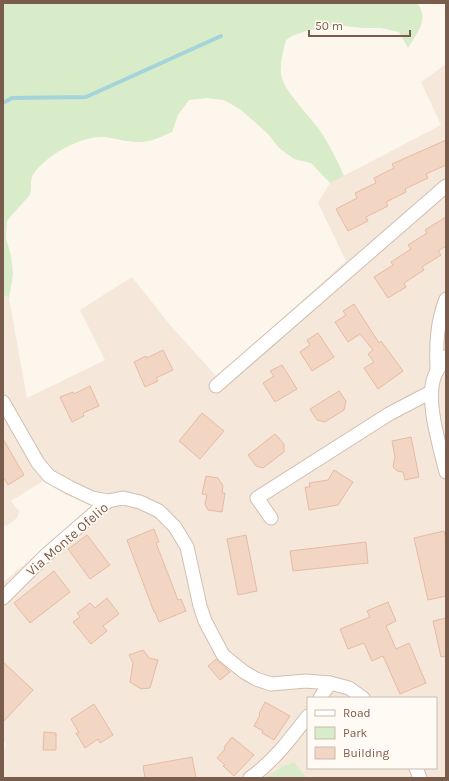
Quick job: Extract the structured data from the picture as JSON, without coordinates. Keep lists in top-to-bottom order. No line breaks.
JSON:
{"streets":{"street":["Via Monte Ofelio"]},"legend":["Road","Park","Building"],"scale_bar":"50 m"}
